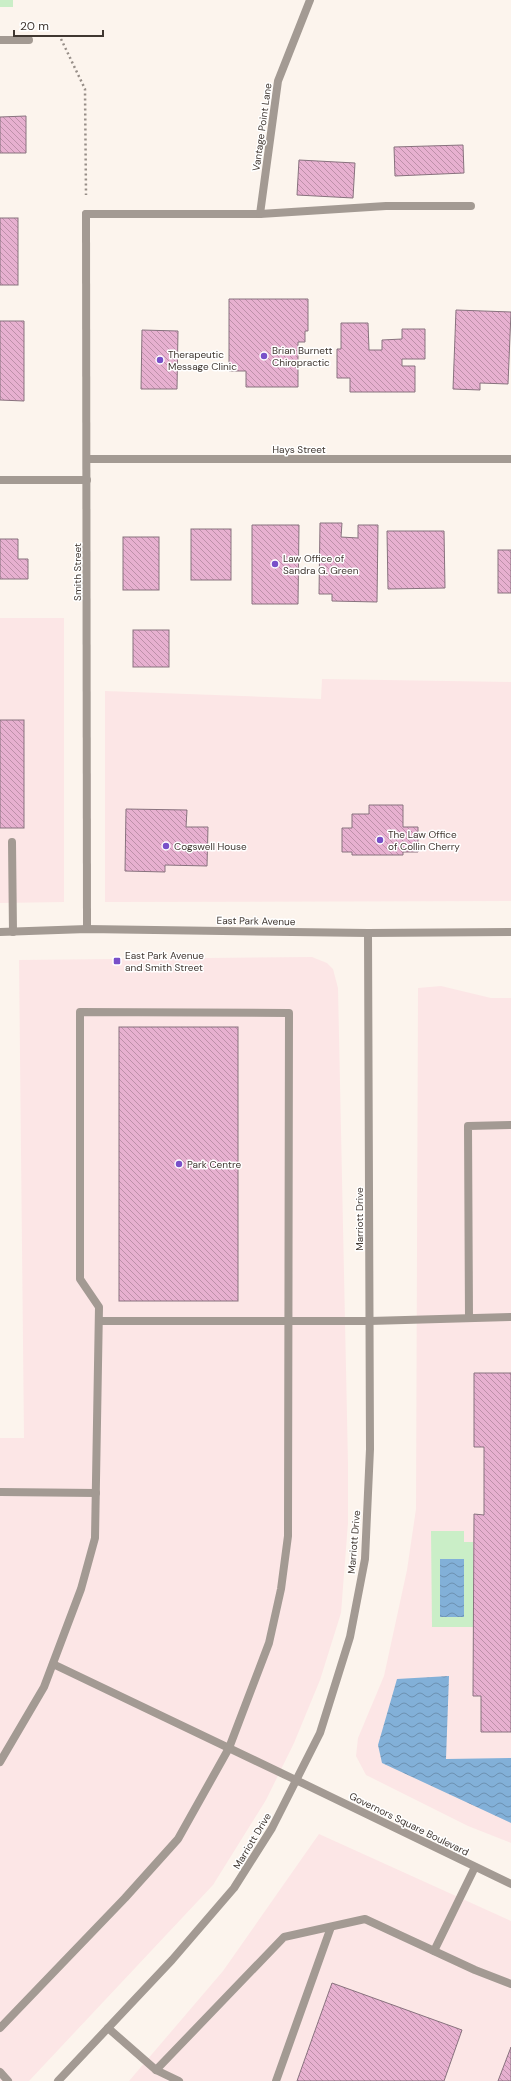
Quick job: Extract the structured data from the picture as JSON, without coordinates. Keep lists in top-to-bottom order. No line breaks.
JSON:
{"streets":{"street":["Vantage Point Lane","Hays Street","Smith Street","East Park Avenue","Marriott Drive","Governors Square Boulevard"]},"crossings":[["Hays Street","Smith Street"],["Smith Street","East Park Avenue"],["East Park Avenue","Marriott Drive"],["Marriott Drive","Governors Square Boulevard"]],"places":{"other":["Brian Burnett Chiropractic","Therapeutic Message Clinic","Law Office of Sandra G. Green","The Law Office of Collin Cherry","Cogswell House","Park Centre"],"transit":["East Park Avenue and Smith Street"]},"scale_bar":"20 m"}
